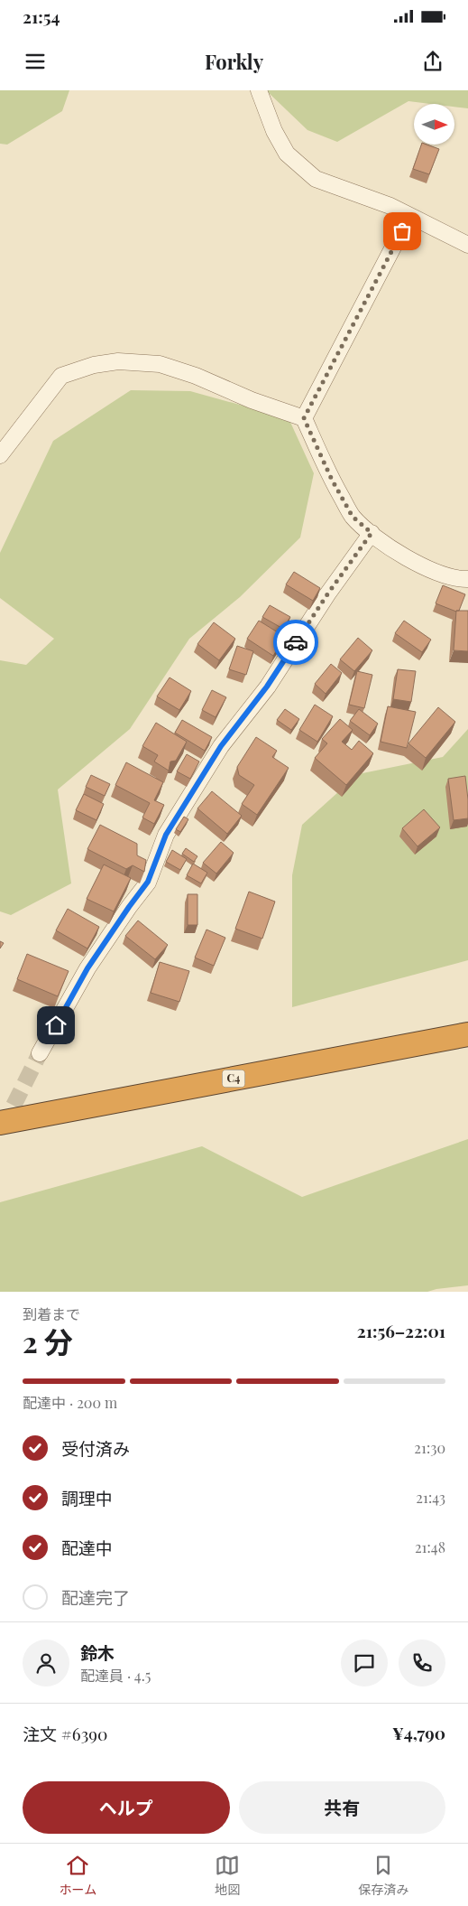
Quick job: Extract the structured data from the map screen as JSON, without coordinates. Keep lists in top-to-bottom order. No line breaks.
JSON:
{"streets":{"highway":["C4"]},"north":"right","page":{"status":"21:54","header":"Forkly","heading":["2 分","到着まで","21:56–22:01"],"panel":["鈴木","配達員 · 4.5","注文 #6390","¥4,790"],"bar":"配達中 · 200 m","list":[["受付済み","21:30"],["調理中","21:43"],["配達中","21:48"],"配達完了"],"buttons":["ヘルプ","共有"],"tabs":["ホーム","地図","保存済み"]}}
